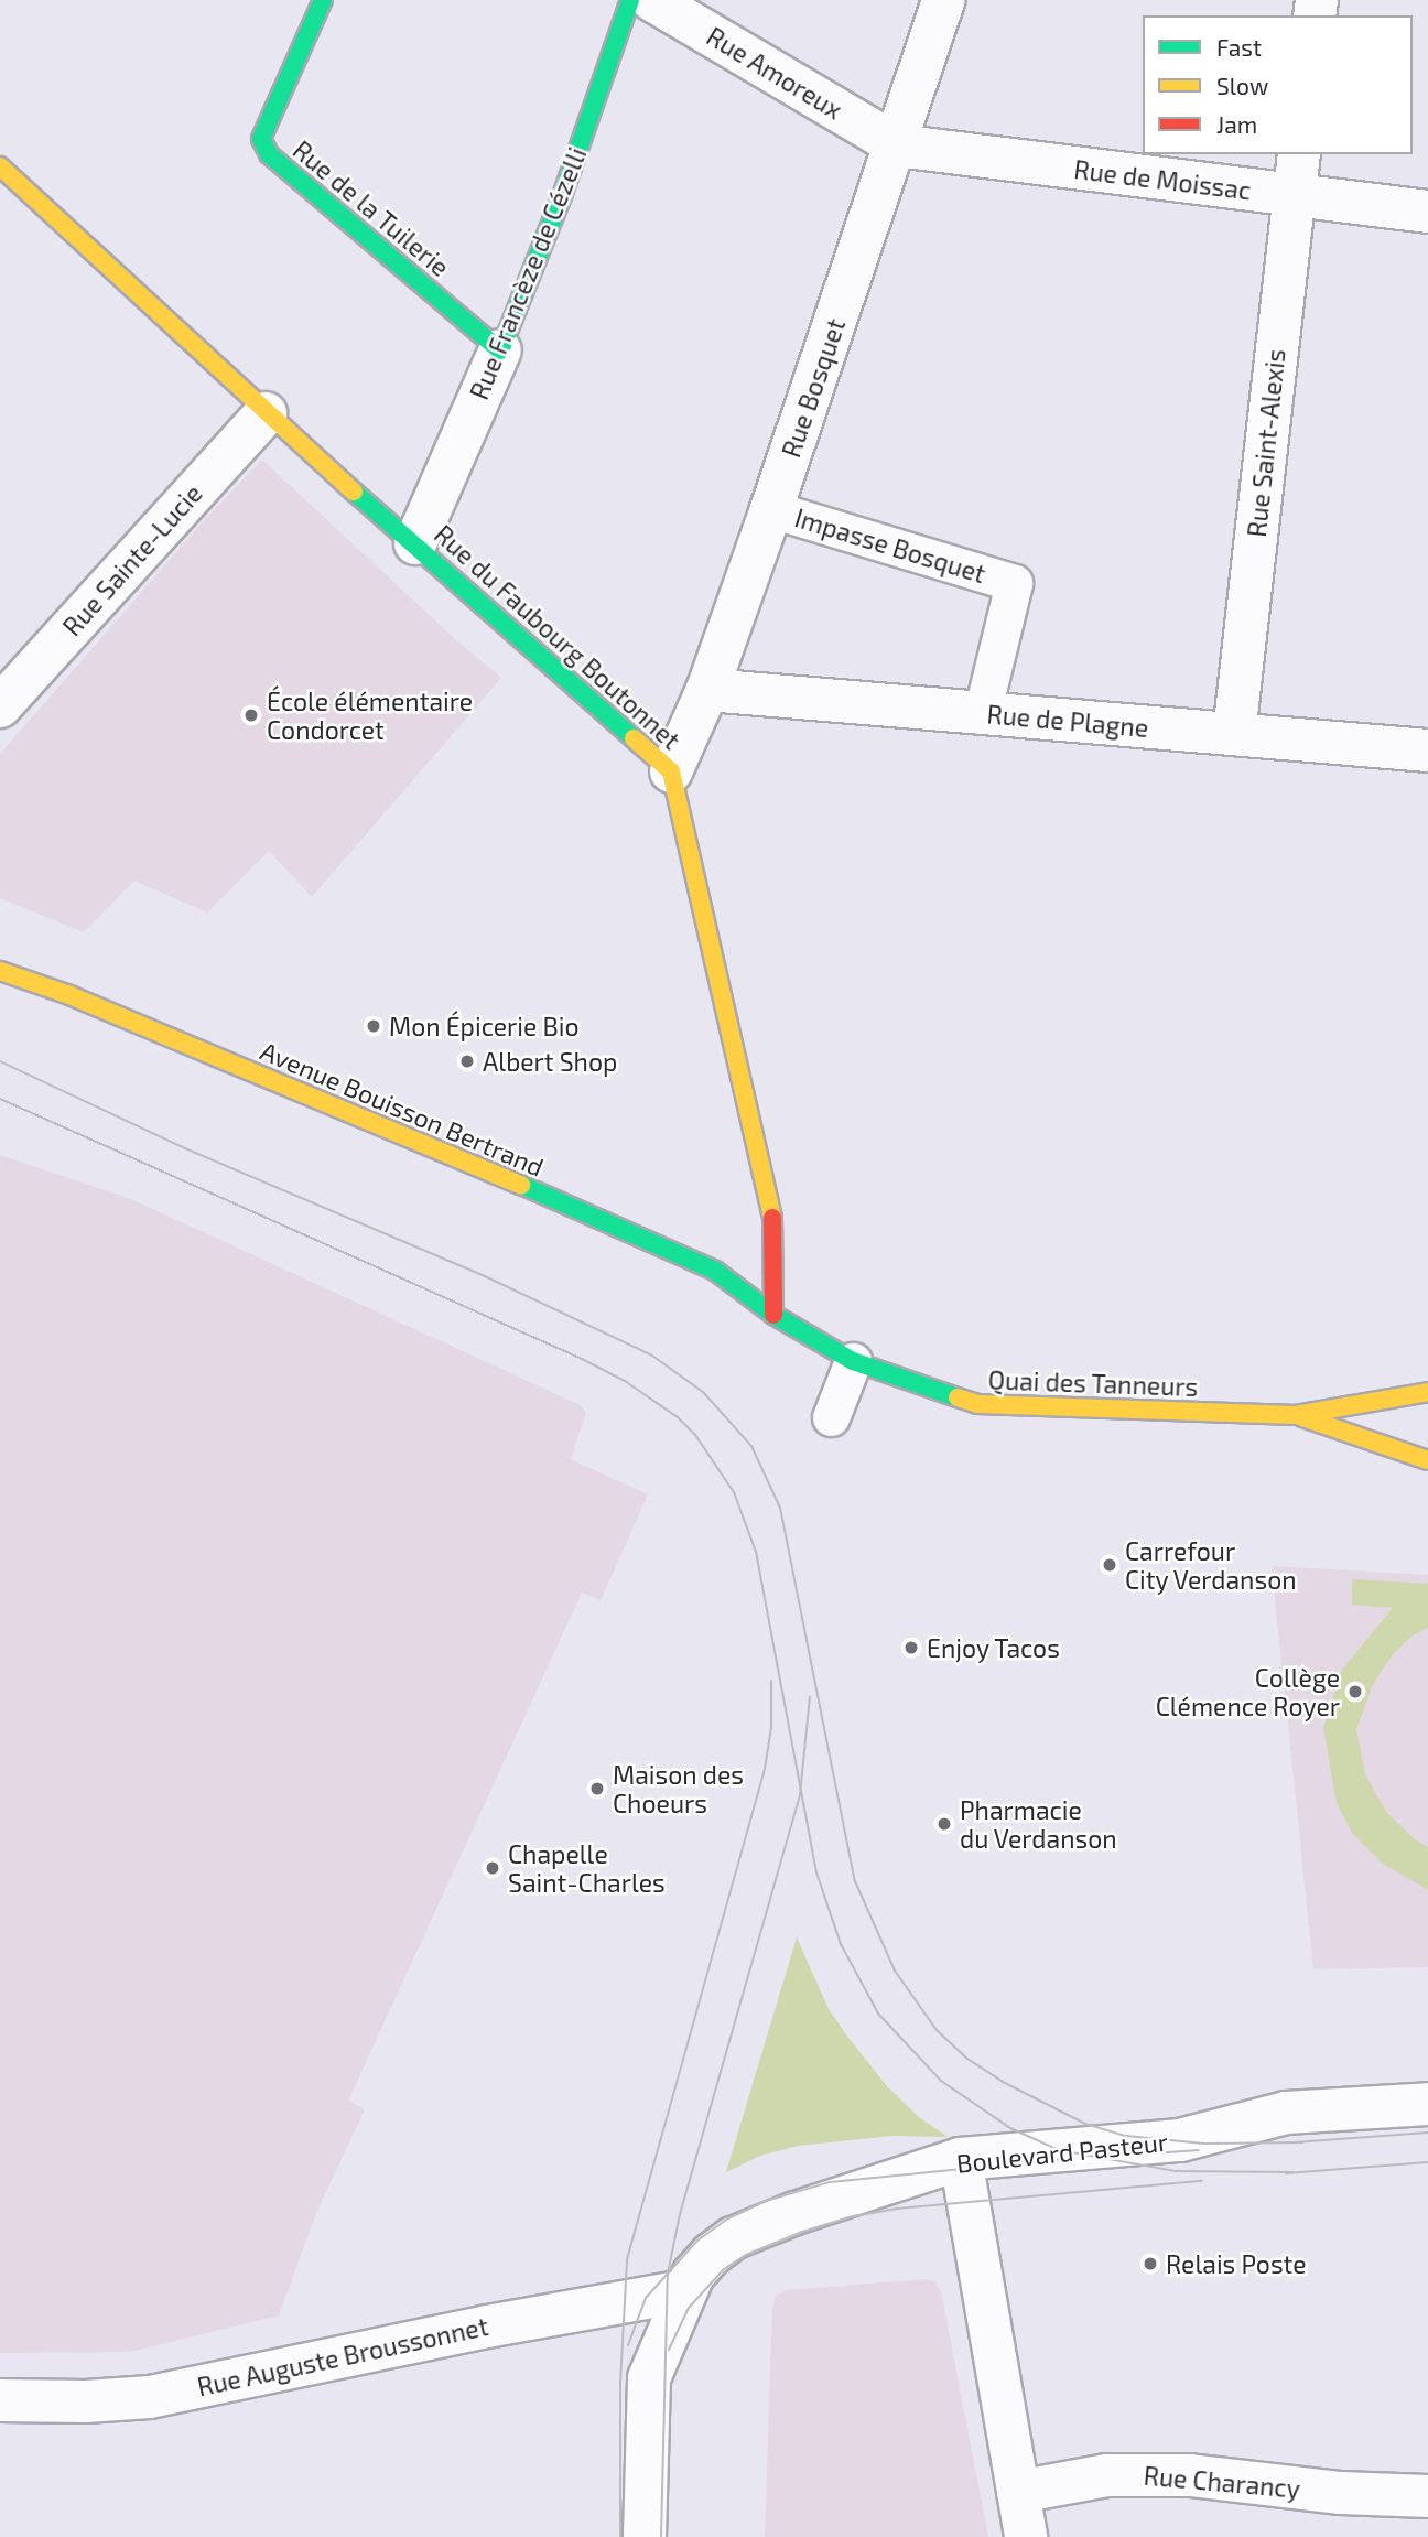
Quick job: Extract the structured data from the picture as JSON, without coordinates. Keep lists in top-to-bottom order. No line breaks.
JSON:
{"streets":{"street":["Rue Amoreux","Rue de Moissac","Rue de la Tuilerie","Rue Francèze de Cézelli","Rue Bosquet","Rue Saint-Alexis","Rue Sainte-Lucie","Rue du Faubourg Boutonnet","Rue de Plagne","Avenue Bouisson Bertrand","Quai des Tanneurs","Boulevard Pasteur","Rue Auguste Broussonnet","Rue Charancy"],"lane":["Impasse Bosquet"]},"crossings":[["Rue Amoreux","Rue de Moissac"],["Rue Amoreux","Rue Bosquet"],["Rue de Moissac","Rue Bosquet"],["Rue de Moissac","Rue Saint-Alexis"],["Rue de la Tuilerie","Rue Francèze de Cézelli"],["Rue Francèze de Cézelli","Rue du Faubourg Boutonnet"],["Rue Bosquet","Impasse Bosquet"],["Rue Bosquet","Rue du Faubourg Boutonnet"],["Rue Bosquet","Rue de Plagne"],["Rue Saint-Alexis","Rue de Plagne"],["Impasse Bosquet","Rue de Plagne"],["Rue Sainte-Lucie","Rue du Faubourg Boutonnet"],["Rue du Faubourg Boutonnet","Avenue Bouisson Bertrand"],["Rue du Faubourg Boutonnet","Quai des Tanneurs"],["Avenue Bouisson Bertrand","Quai des Tanneurs"],["Boulevard Pasteur","Rue Auguste Broussonnet"]],"places":["École élémentaire Condorcet","Mon Épicerie Bio","Albert Shop","Carrefour City Verdanson","Enjoy Tacos","Collège Clémence Royer","Maison des Choeurs","Pharmacie du Verdanson","Chapelle Saint-Charles","Relais Poste"],"legend":["Fast","Slow","Jam"]}
